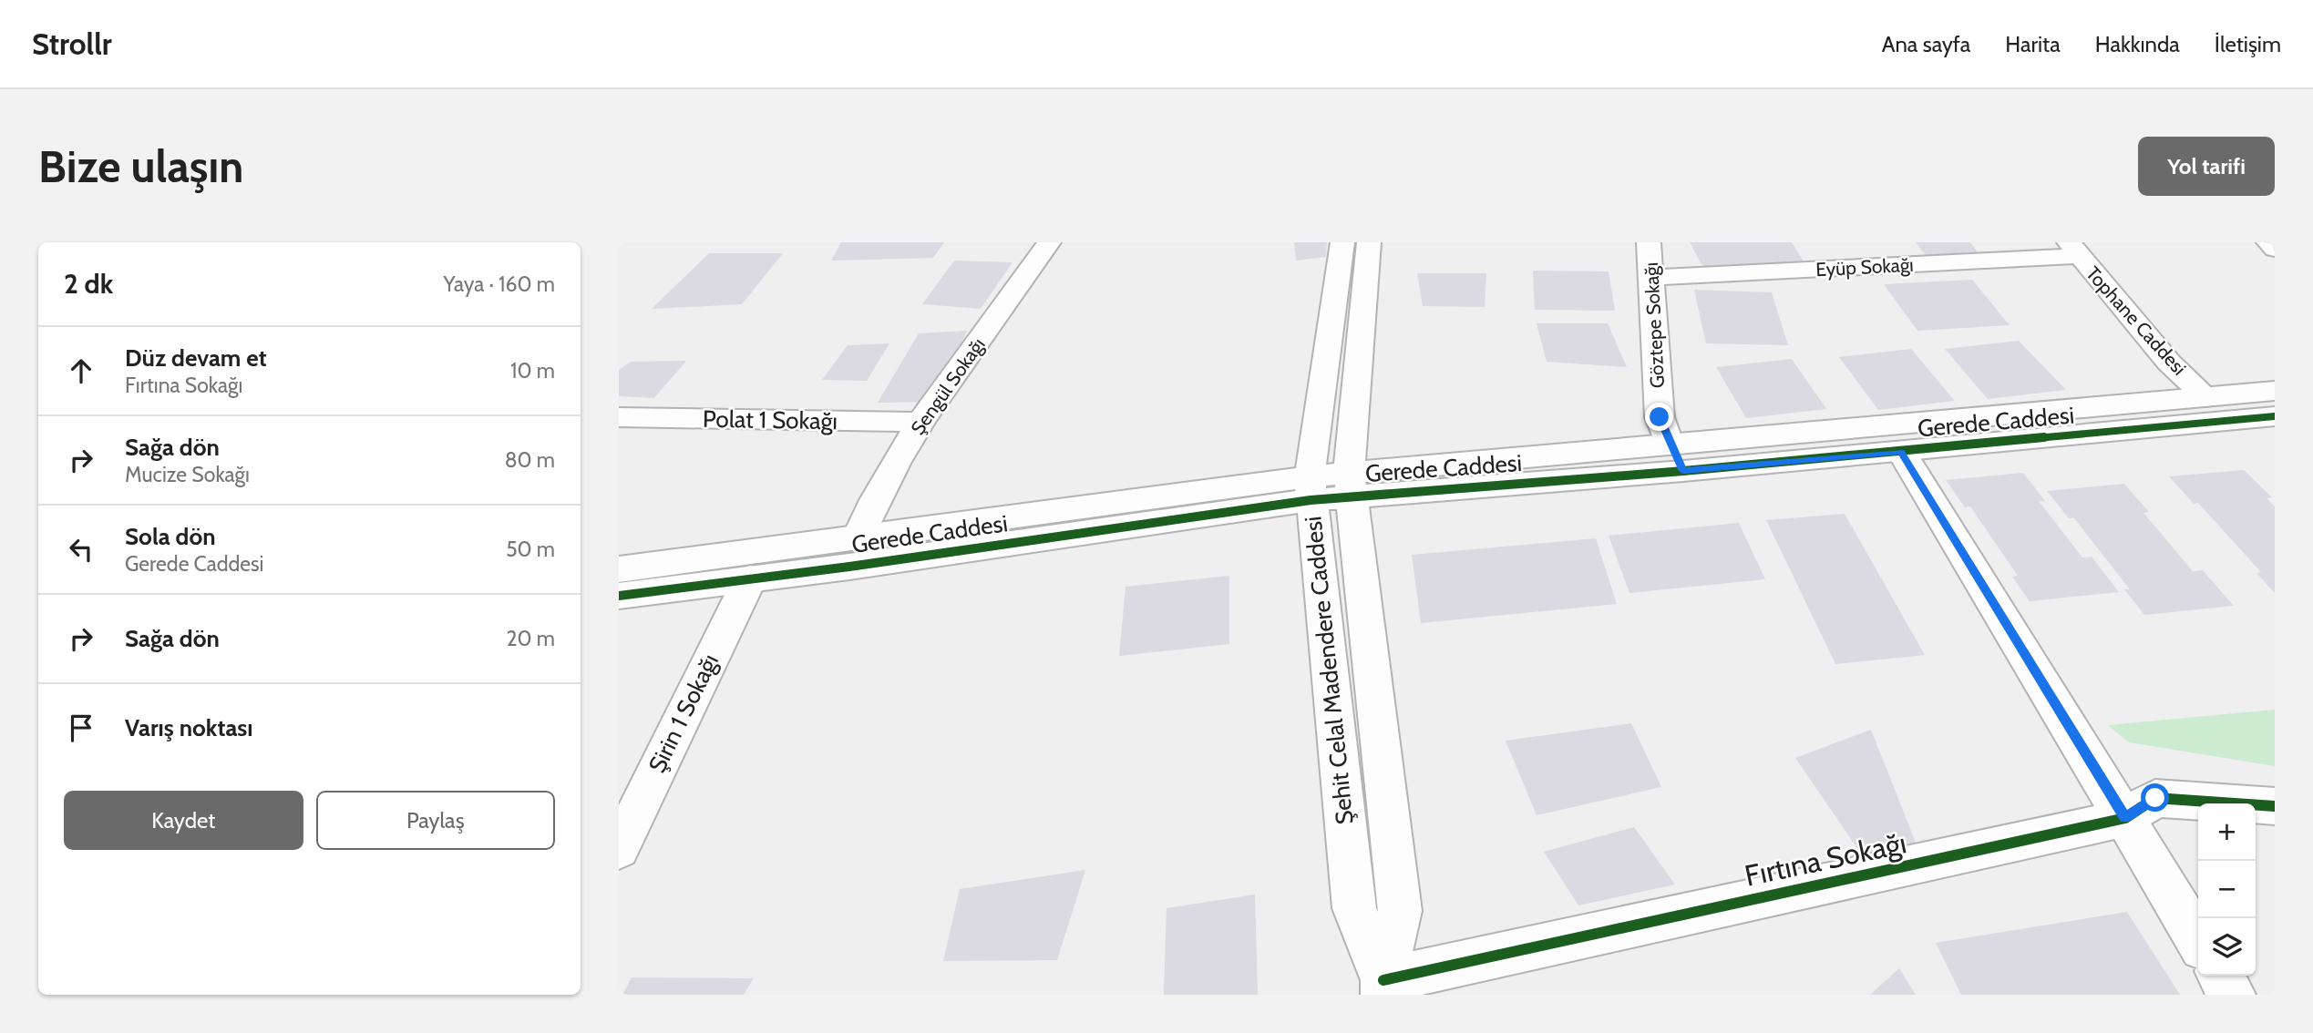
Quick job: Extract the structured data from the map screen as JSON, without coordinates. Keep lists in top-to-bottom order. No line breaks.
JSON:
{"streets":{"street":["Eyüp Sokağı","Tophane Caddesi","Göztepe Sokağı","Şengül Sokağı","Polat 1 Sokağı","Gerede Caddesi","Şehit Celal Madendere Caddesi","Şirin 1 Sokağı","Fırtına Sokağı"]},"crossings":[["Eyüp Sokağı","Tophane Caddesi"],["Eyüp Sokağı","Göztepe Sokağı"],["Tophane Caddesi","Gerede Caddesi"],["Göztepe Sokağı","Gerede Caddesi"],["Şengül Sokağı","Polat 1 Sokağı"],["Şengül Sokağı","Gerede Caddesi"],["Gerede Caddesi","Şehit Celal Madendere Caddesi"],["Gerede Caddesi","Şirin 1 Sokağı"],["Şehit Celal Madendere Caddesi","Fırtına Sokağı"]],"page":{"header":"Strollr","nav":["Ana sayfa","Harita","Hakkında","İletişim"],"buttons":["Yol tarifi",["Kaydet","Paylaş"]],"title":"Bize ulaşın","heading":["2 dk","Yaya · 160 m"],"list":[["Düz devam et","Fırtına Sokağı","10 m"],["Sağa dön","Mucize Sokağı","80 m"],["Sola dön","Gerede Caddesi","50 m"],["Sağa dön","20 m"],"Varış noktası"],"map_buttons":["+","−"]}}
